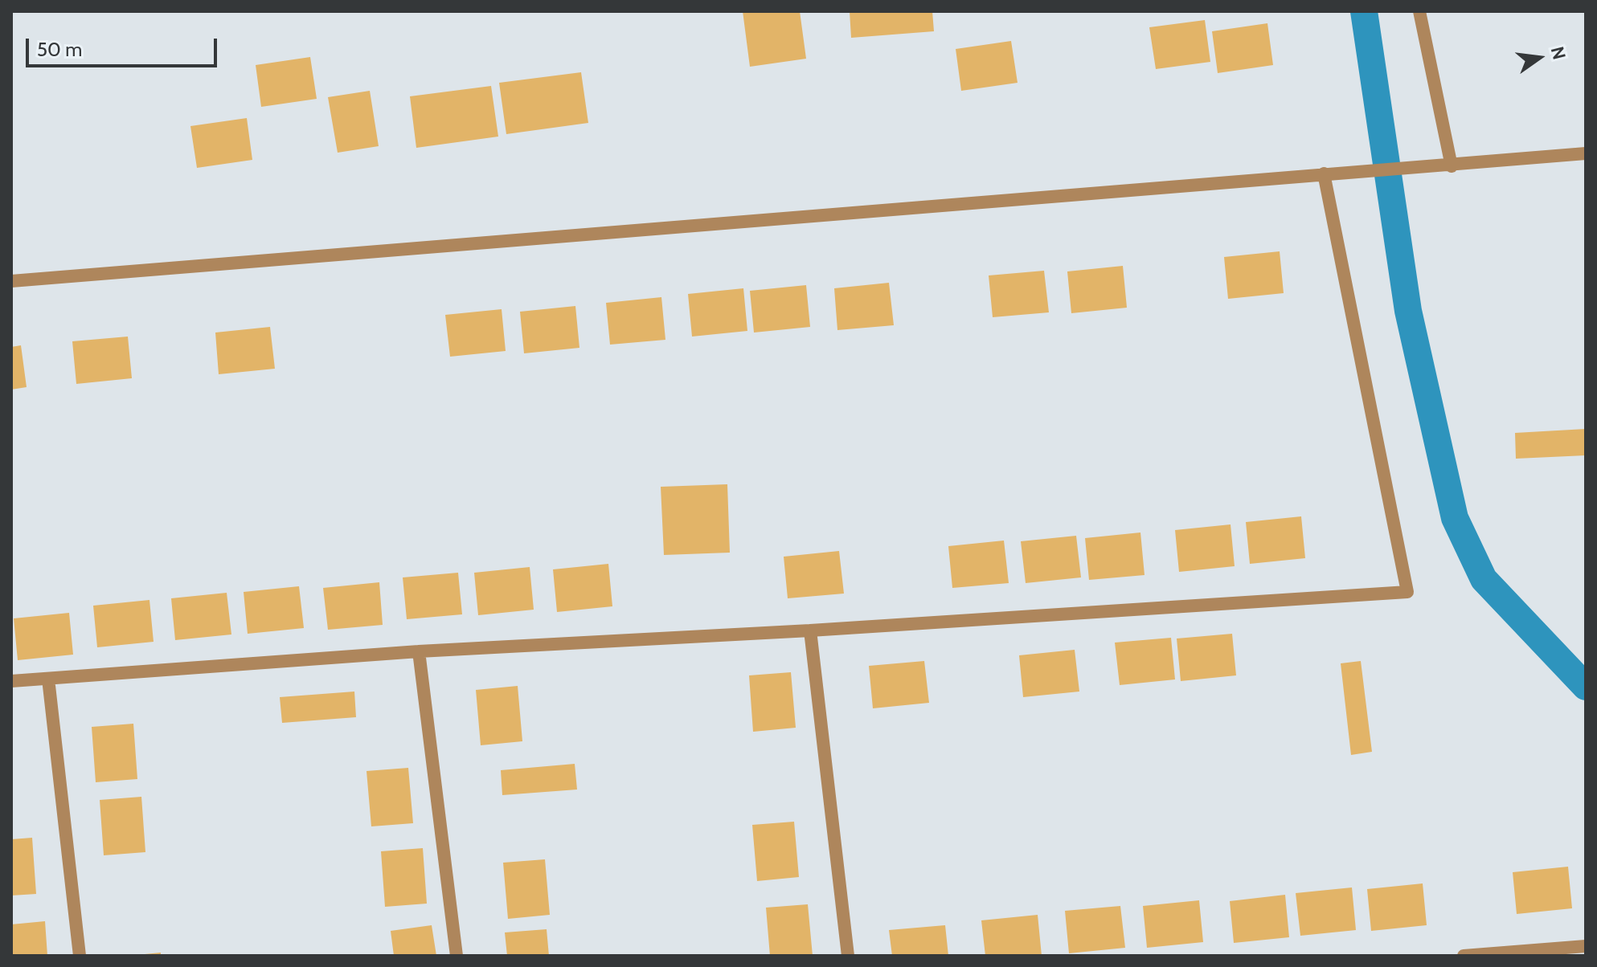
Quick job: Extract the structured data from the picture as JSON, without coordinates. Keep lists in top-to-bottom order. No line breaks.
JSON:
{"scale_bar":"50 m","north":"right"}
